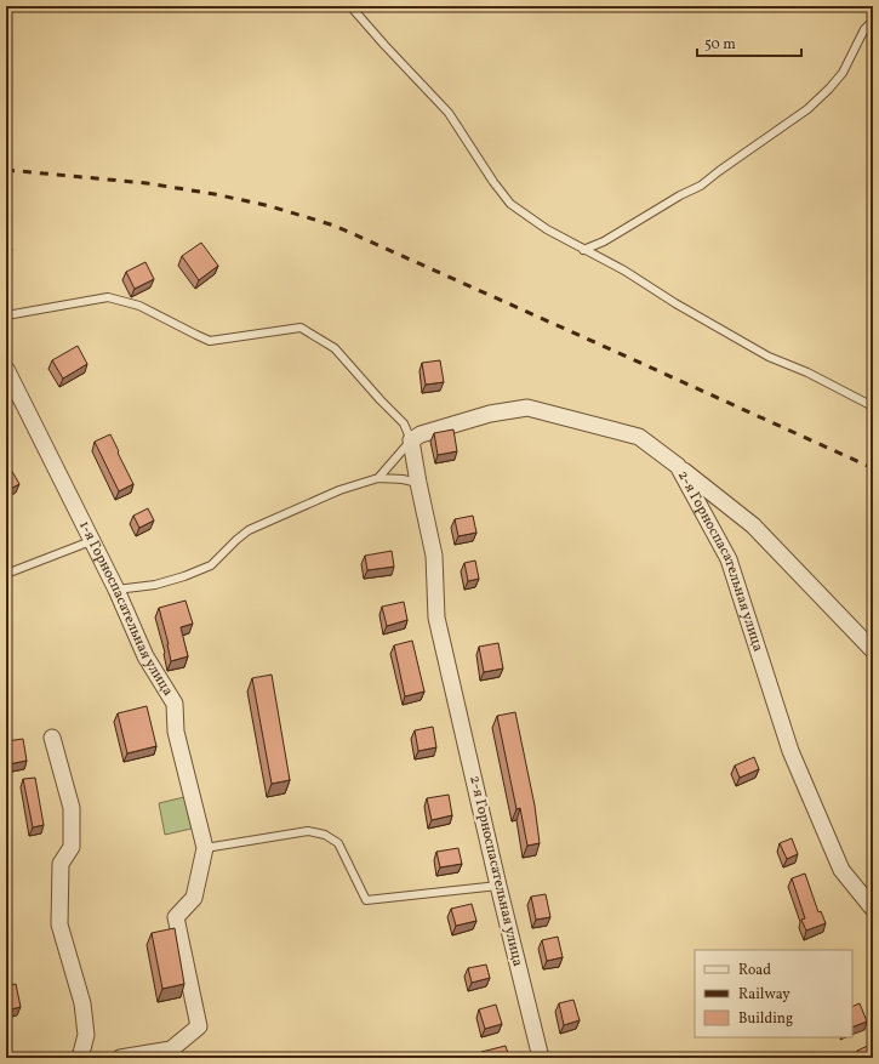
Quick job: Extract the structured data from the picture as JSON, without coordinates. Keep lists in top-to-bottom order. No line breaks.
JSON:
{"streets":{"street":["2-я Горноспасательная улица","1-я Горноспасательная улица"]},"legend":["Road","Railway","Building"],"scale_bar":"50 m"}
